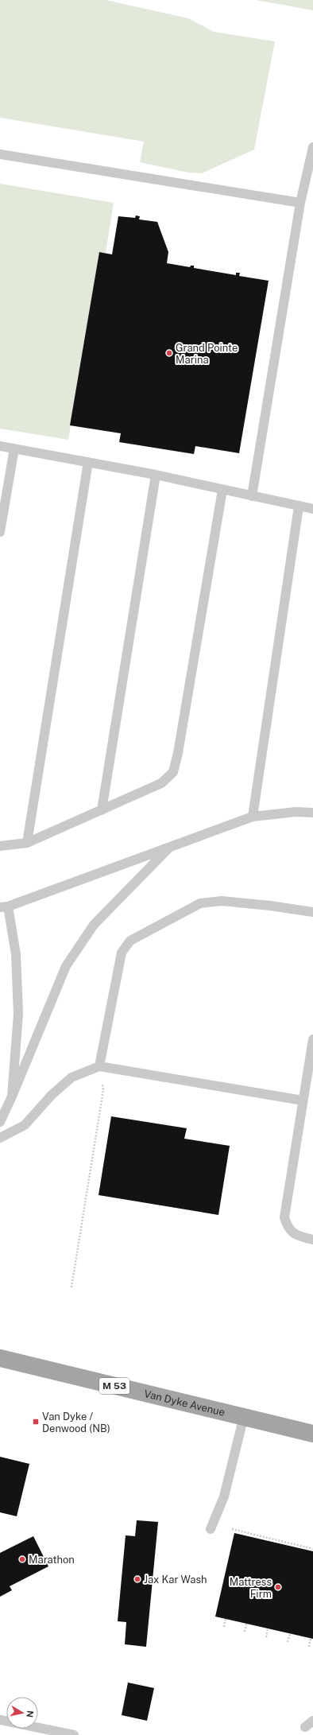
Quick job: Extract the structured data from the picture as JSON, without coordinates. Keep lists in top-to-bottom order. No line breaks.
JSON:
{"streets":{"main road":["M 53","Van Dyke Avenue"]},"places":{"other":["Grand Pointe Marina","Marathon","Jax Kar Wash","Mattress Firm"],"transit":["Van Dyke / Denwood (NB)"]},"north":"right"}
